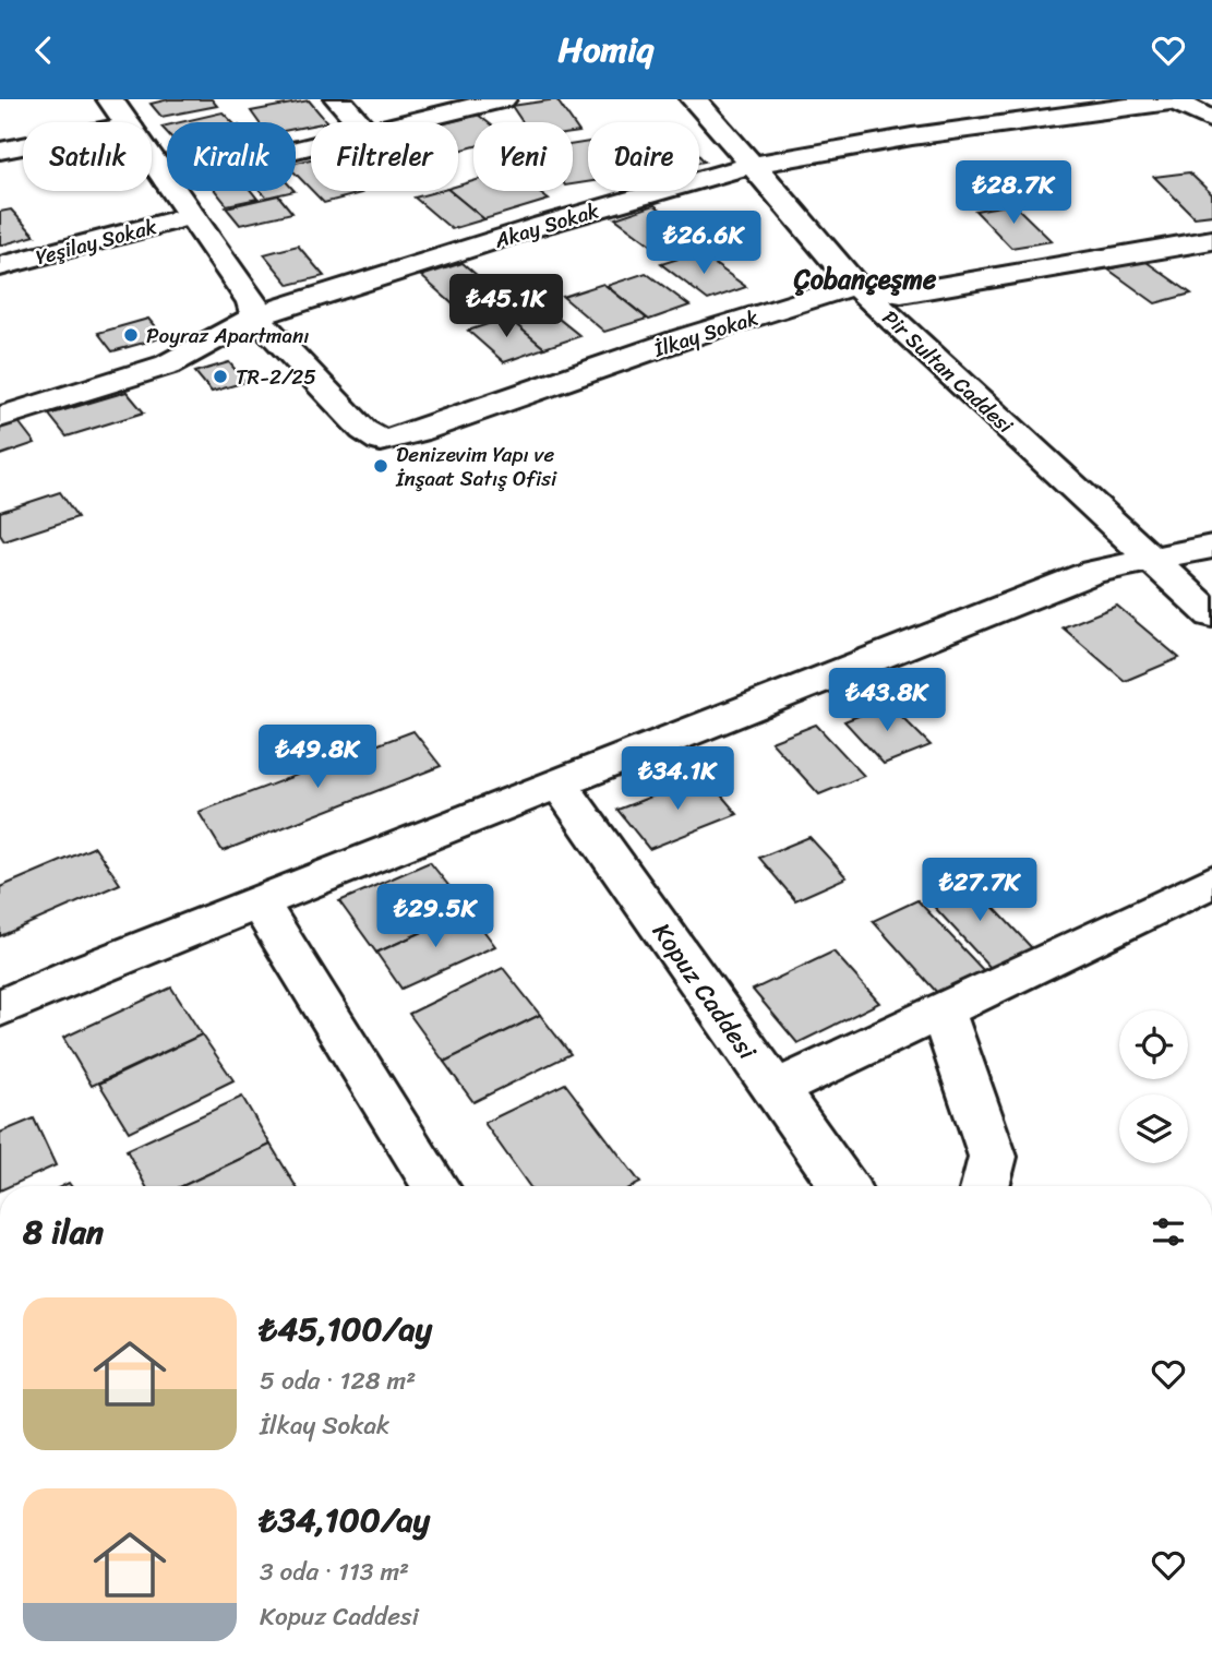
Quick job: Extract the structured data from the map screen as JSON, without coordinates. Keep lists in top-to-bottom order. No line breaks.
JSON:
{"streets":{"street":["Akay Sokak","Yeşilay Sokak","İlkay Sokak","Pir Sultan Caddesi","Kopuz Caddesi"]},"crossings":[["Akay Sokak","İlkay Sokak"],["Akay Sokak","Pir Sultan Caddesi"],["İlkay Sokak","Pir Sultan Caddesi"]],"districts":["Çobançeşme"],"places":["Poyraz Apartmanı","TR-2/25","Denizevim Yapı ve İnşaat Satış Ofisi"],"page":{"header":"Homiq","chip":["Satılık","Kiralık","Filtreler","Yeni","Daire"],"price":["₺28.7K","₺26.6K","₺45.1K","₺43.8K","₺49.8K","₺34.1K","₺27.7K","₺29.5K"],"heading":"8 ilan","list":[{"name":"₺45,100/ay","note":"5 oda · 128 m² · İlkay Sokak"},{"name":"₺34,100/ay","note":"3 oda · 113 m² · Kopuz Caddesi"}]}}
